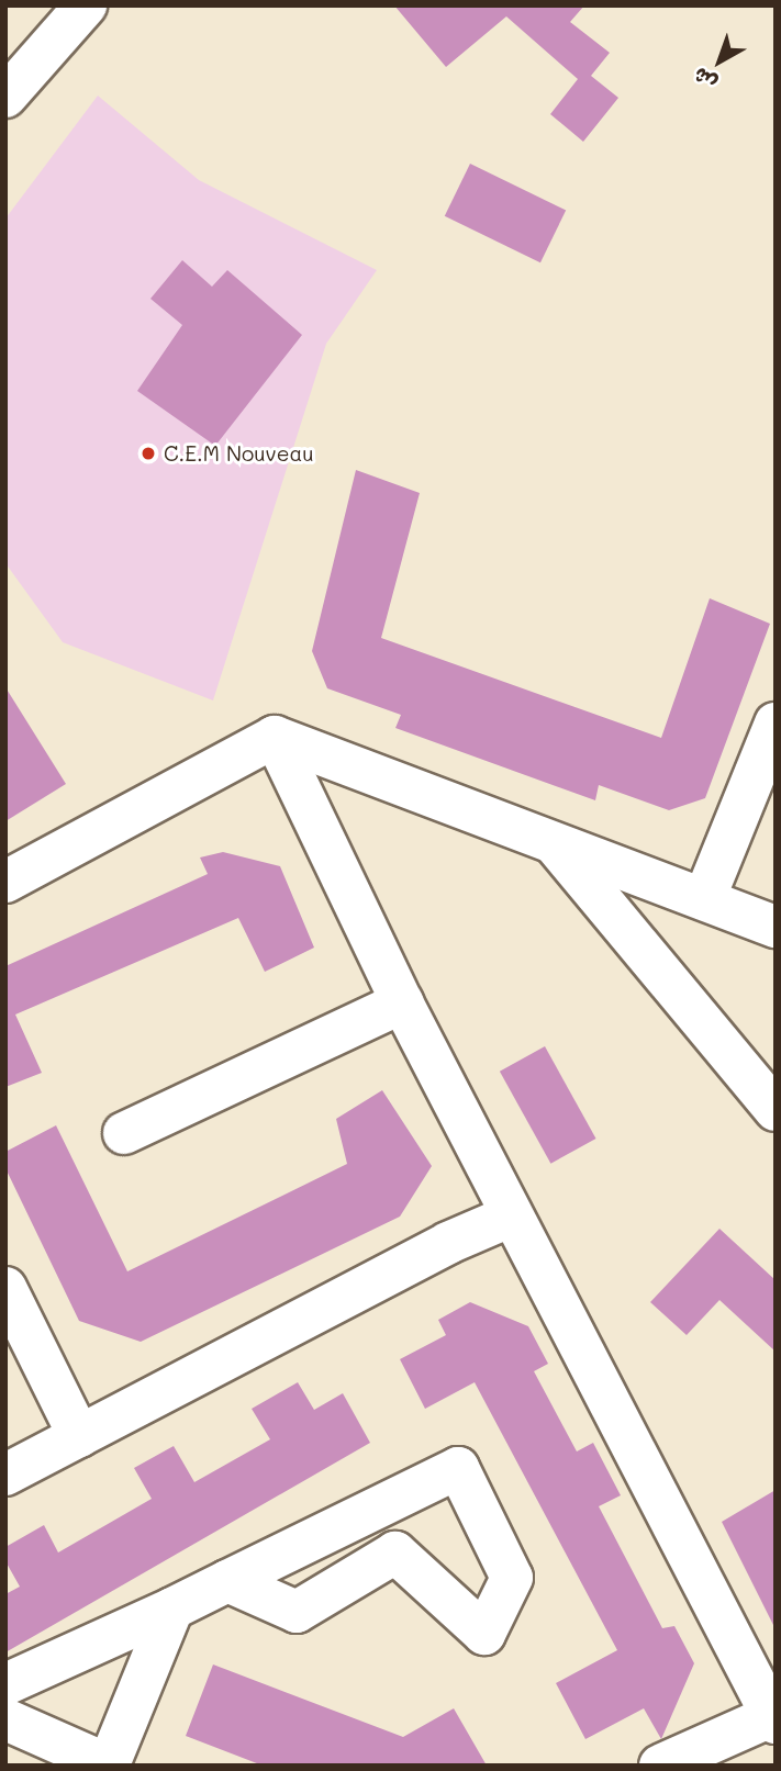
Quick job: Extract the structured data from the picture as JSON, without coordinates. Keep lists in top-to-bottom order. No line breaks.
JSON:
{"places":["C.E.M Nouveau"],"north":"bottom left"}
